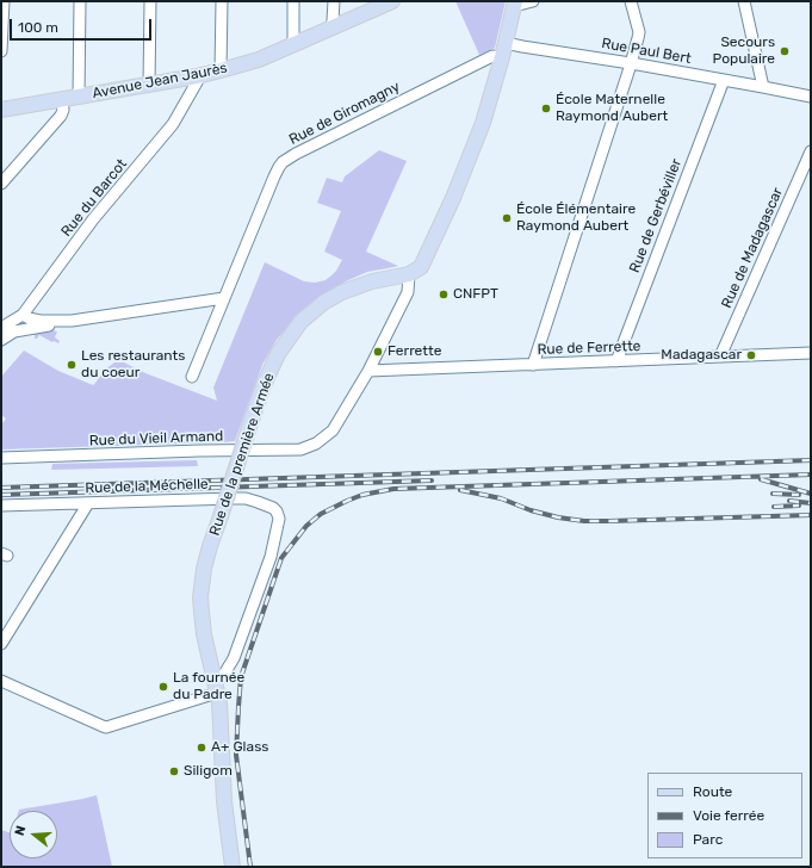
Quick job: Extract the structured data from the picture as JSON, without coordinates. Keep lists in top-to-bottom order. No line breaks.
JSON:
{"streets":{"main road":["Avenue Jean Jaurès","Rue de la première Armée"],"street":["Rue Paul Bert","Rue de Giromagny","Rue du Barcot","Rue de Gerbéviller","Rue de Madagascar","Rue de Ferrette","Rue du Vieil Armand","Rue de la Méchelle"]},"crossings":[["Rue Paul Bert","Rue de Giromagny"],["Rue Paul Bert","Rue de Gerbéviller"],["Avenue Jean Jaurès","Rue du Barcot"],["Rue de Gerbéviller","Rue de Ferrette"],["Rue de Madagascar","Rue de Ferrette"],["Rue de Ferrette","Rue du Vieil Armand"],["Rue du Vieil Armand","Rue de la première Armée"],["Rue de la première Armée","Rue de la Méchelle"]],"places":["Secours Populaire","École Maternelle Raymond Aubert","École Élémentaire Raymond Aubert","CNFPT","Ferrette","Madagascar","Les restaurants du coeur","La fournée du Padre","A+ Glass","Siligom"],"legend":["Route","Voie ferrée","Parc"],"scale_bar":"100 m","north":"left"}
